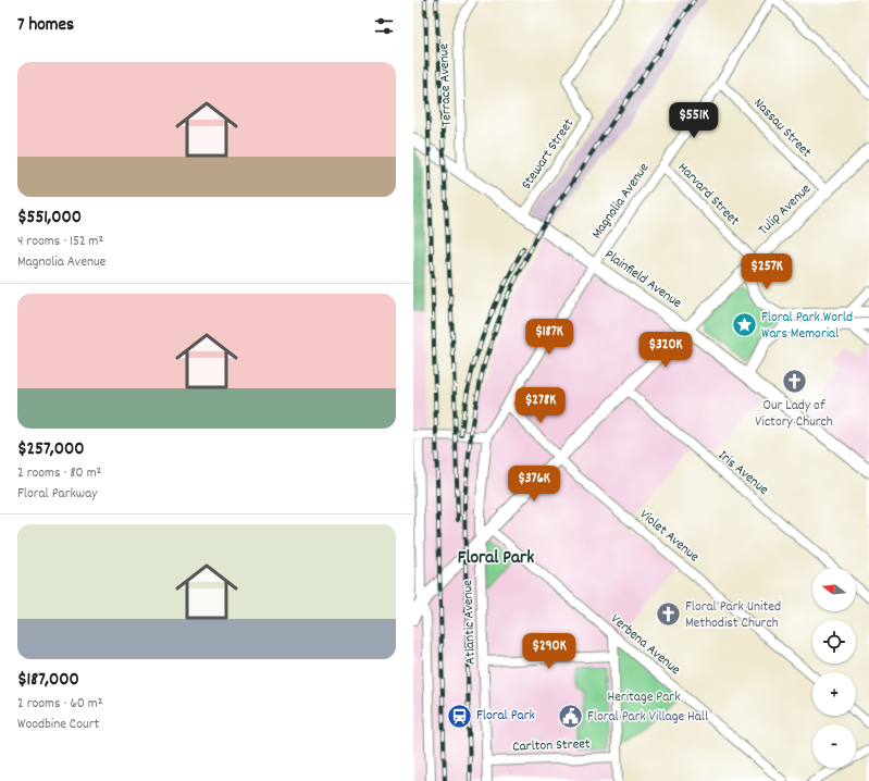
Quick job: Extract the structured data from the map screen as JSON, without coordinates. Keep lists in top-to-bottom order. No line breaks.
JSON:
{"streets":{"main road":["Tulip Avenue","Plainfield Avenue"],"street":["Terrace Avenue","Nassau Street","Stewart Street","Harvard Street","Magnolia Avenue","Iris Avenue","Violet Avenue","Atlantic Avenue","Verbena Avenue","Carlton Street"]},"crossings":[["Terrace Avenue","Plainfield Avenue"],["Nassau Street","Magnolia Avenue"],["Nassau Street","Tulip Avenue"],["Stewart Street","Plainfield Avenue"],["Harvard Street","Magnolia Avenue"],["Harvard Street","Tulip Avenue"],["Magnolia Avenue","Plainfield Avenue"],["Magnolia Avenue","Violet Avenue"],["Magnolia Avenue","Atlantic Avenue"],["Tulip Avenue","Plainfield Avenue"],["Tulip Avenue","Iris Avenue"],["Tulip Avenue","Violet Avenue"],["Tulip Avenue","Atlantic Avenue"],["Tulip Avenue","Verbena Avenue"],["Atlantic Avenue","Carlton Street"]],"districts":["Floral Park"],"parks":["Heritage Park"],"places":{"place":["Floral Park World Wars Memorial"],"church":["Our Lady of Victory Church","Floral Park United Methodist Church"],"station":["Floral Park"],"public building":["Floral Park Village Hall"]},"north":"left","page":{"heading":"7 homes","list":[{"name":"$551,000","note":"4 rooms · 152 m² · Magnolia Avenue"},{"name":"$257,000","note":"2 rooms · 80 m² · Floral Parkway"},{"name":"$187,000","note":"2 rooms · 60 m² · Woodbine Court"}],"price":["$551K","$257K","$187K","$320K","$278K","$376K","$290K"],"map_buttons":["+","−"]}}
